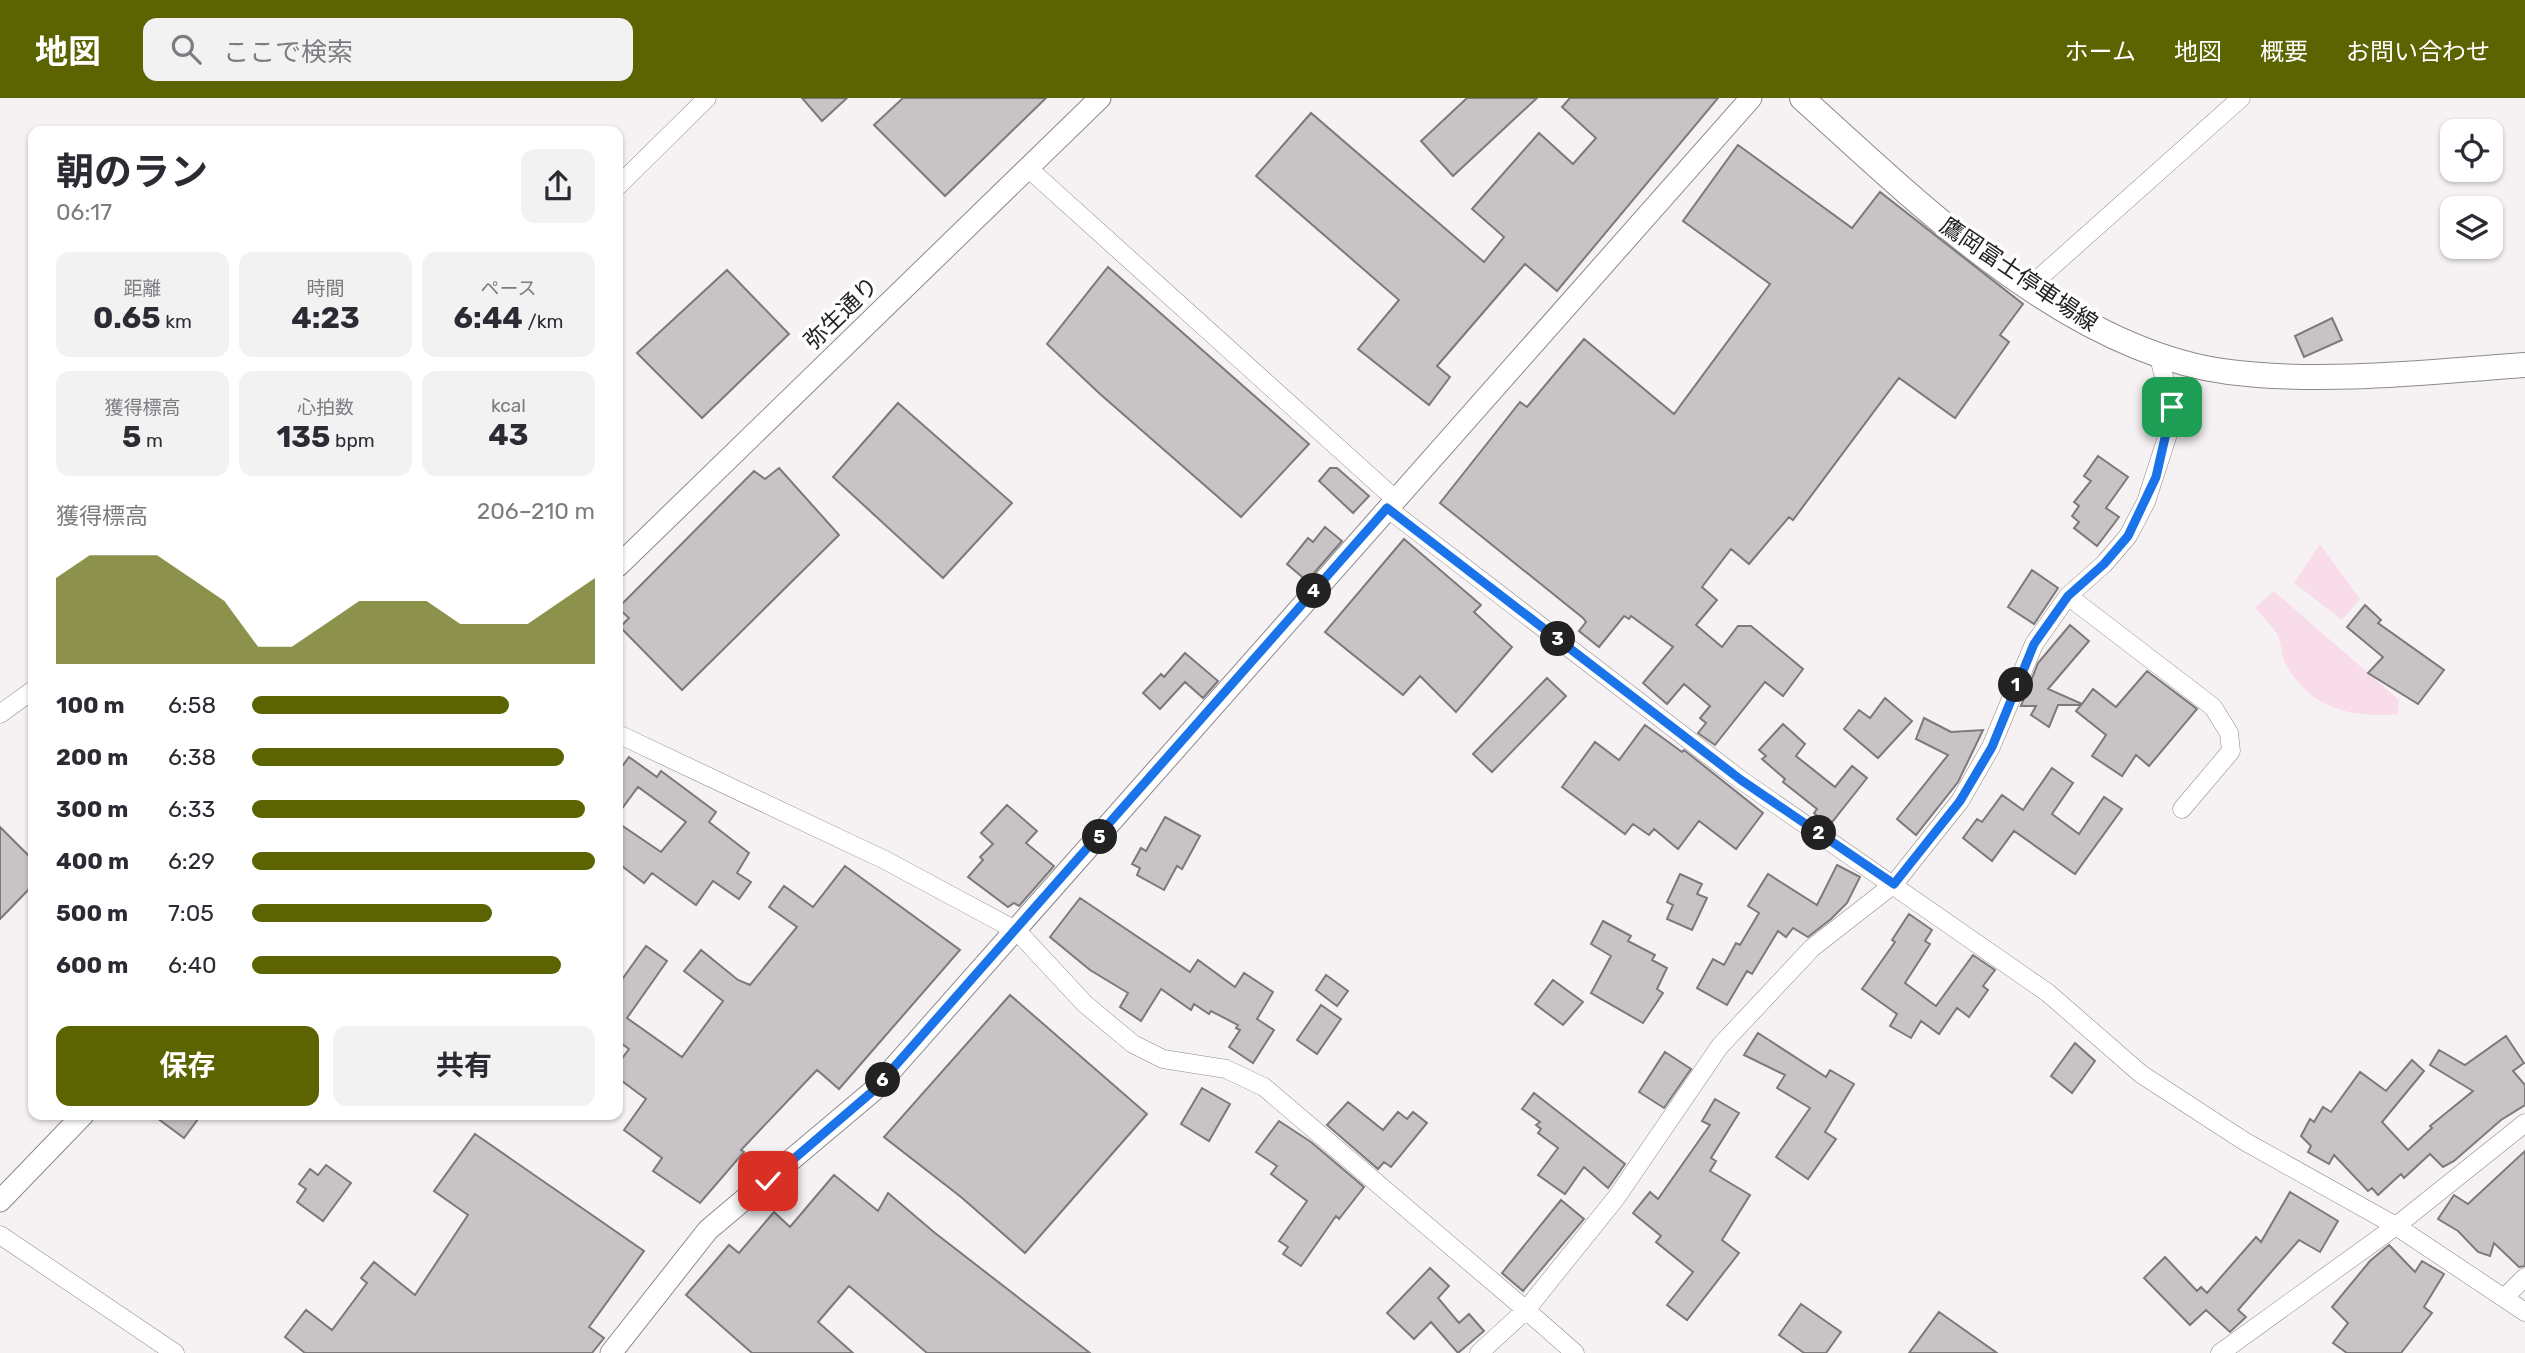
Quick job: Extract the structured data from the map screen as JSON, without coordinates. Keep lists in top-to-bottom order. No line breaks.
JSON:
{"streets":{"main road":["鷹岡富士停車場線"],"street":["弥生通り"]},"page":{"header":"地図","search":"ここで検索","nav":["ホーム","地図","概要","お問い合わせ"],"heading":["朝のラン","06:17"],"stats":[["距離","0.65 km"],["時間","4:23"],["ペース","6:44 /km"],["獲得標高","5 m"],["心拍数","135 bpm"],["kcal","43"]],"chart":["獲得標高","206–210 m"],"pins":["4","3","1","2","5","6"],"list":[{"name":"100 m","note":"6:58"},{"name":"200 m","note":"6:38"},{"name":"300 m","note":"6:33"},{"name":"400 m","note":"6:29"},{"name":"500 m","note":"7:05"},{"name":"600 m","note":"6:40"}],"buttons":["保存","共有"]}}
